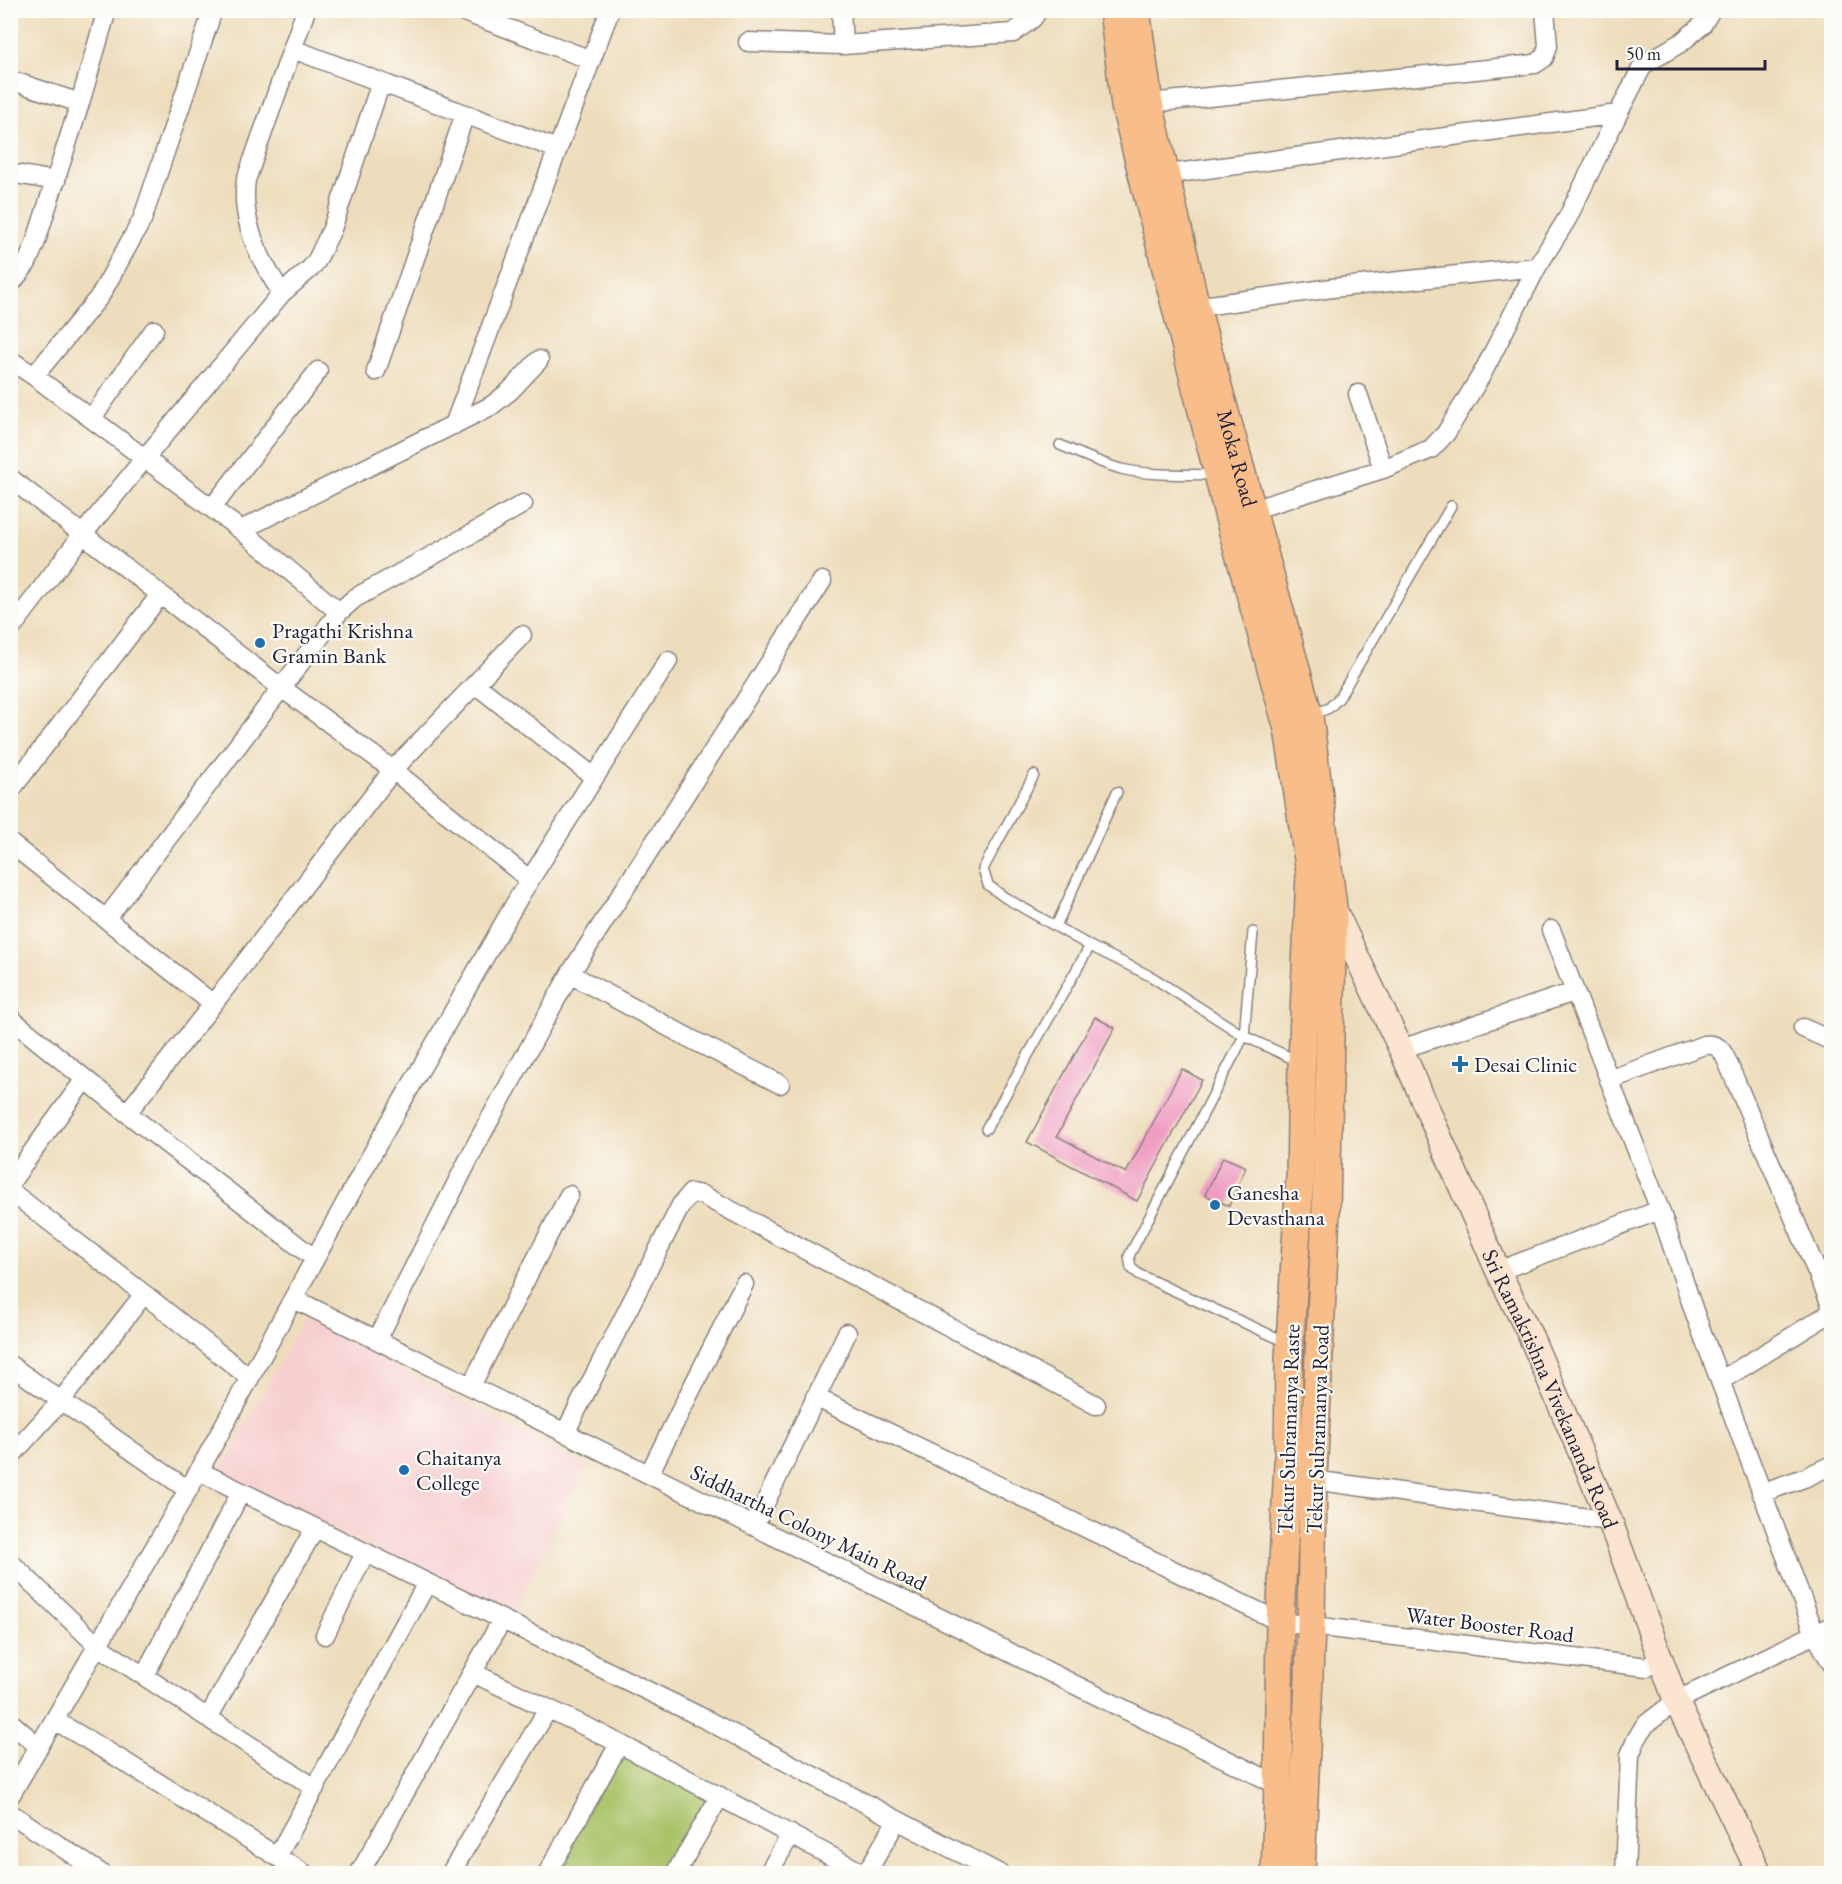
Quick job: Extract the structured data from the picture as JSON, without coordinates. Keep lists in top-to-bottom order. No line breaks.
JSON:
{"streets":{"main road":["Moka Road","Sri Ramakrishna Vivekananda Road","Tekur Subramanya Raste","Tekur Subramanya Road"],"street":["Siddhartha Colony Main Road","Water Booster Road"]},"crossings":[["Moka Road","Sri Ramakrishna Vivekananda Road"],["Moka Road","Tekur Subramanya Raste"],["Moka Road","Tekur Subramanya Road"],["Sri Ramakrishna Vivekananda Road","Water Booster Road"],["Tekur Subramanya Raste","Tekur Subramanya Road"],["Tekur Subramanya Raste","Siddhartha Colony Main Road"],["Tekur Subramanya Raste","Water Booster Road"],["Tekur Subramanya Road","Siddhartha Colony Main Road"],["Tekur Subramanya Road","Water Booster Road"]],"places":{"other":["Pragathi Krishna Gramin Bank","Ganesha Devasthana","Chaitanya College"],"health":["Desai Clinic"]},"scale_bar":"50 m"}
